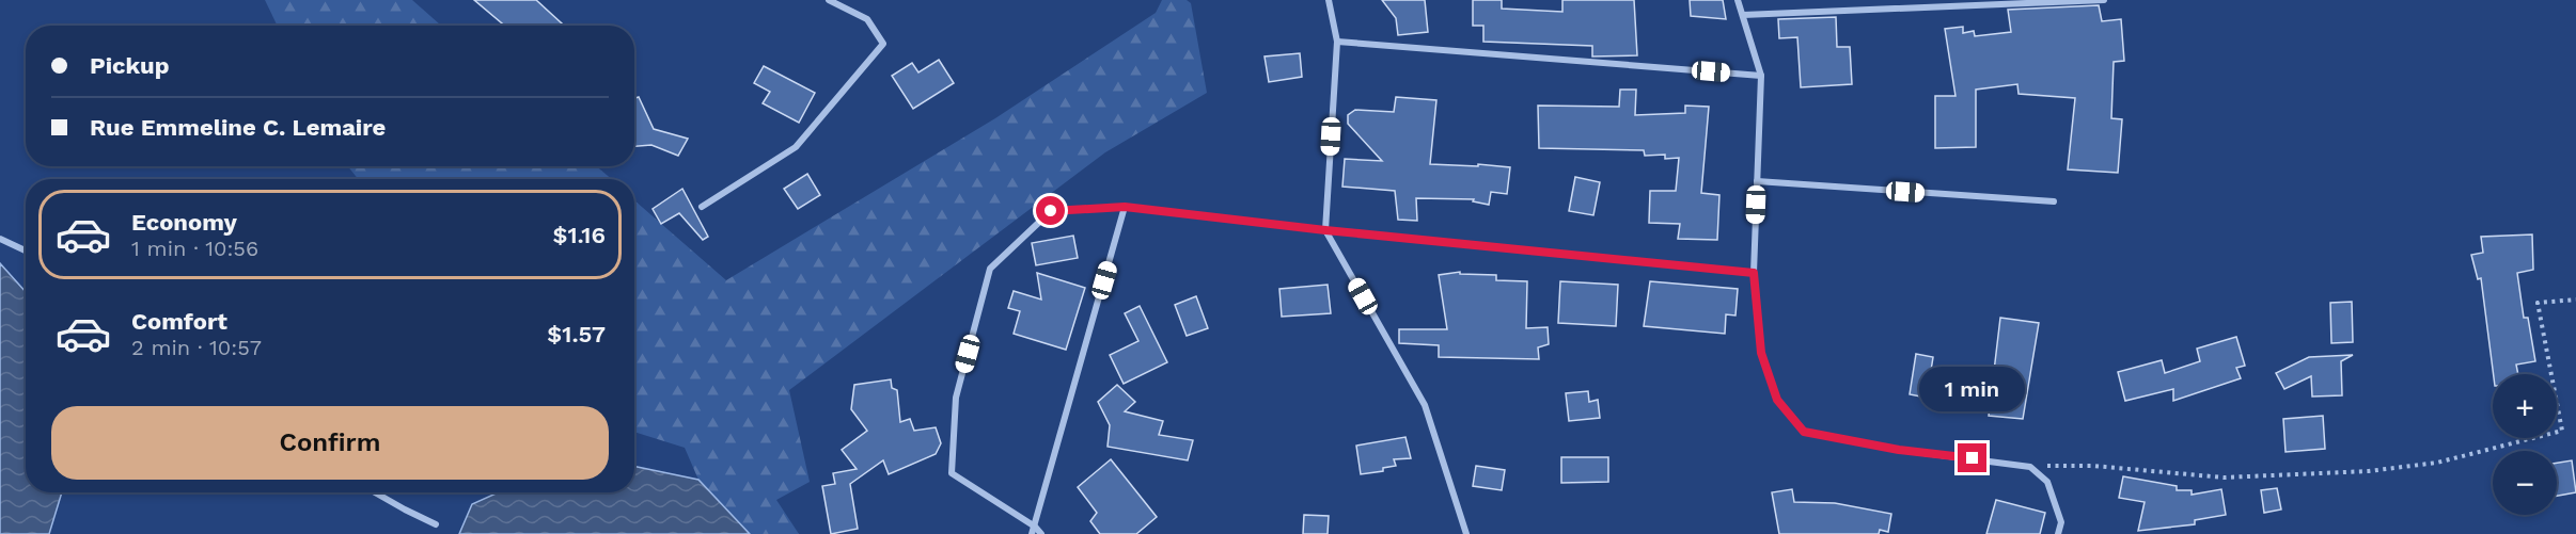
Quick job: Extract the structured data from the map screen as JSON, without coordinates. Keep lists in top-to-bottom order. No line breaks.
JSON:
{"page":{"banner":["Pickup","Rue Emmeline C. Lemaire"],"list":[{"name":"Economy","note":"1 min · 10:56","value":"$1.16"},{"name":"Comfort","note":"2 min · 10:57","value":"$1.57"}],"bubble":"1 min","map_buttons":["+","−"],"buttons":"Confirm"}}
